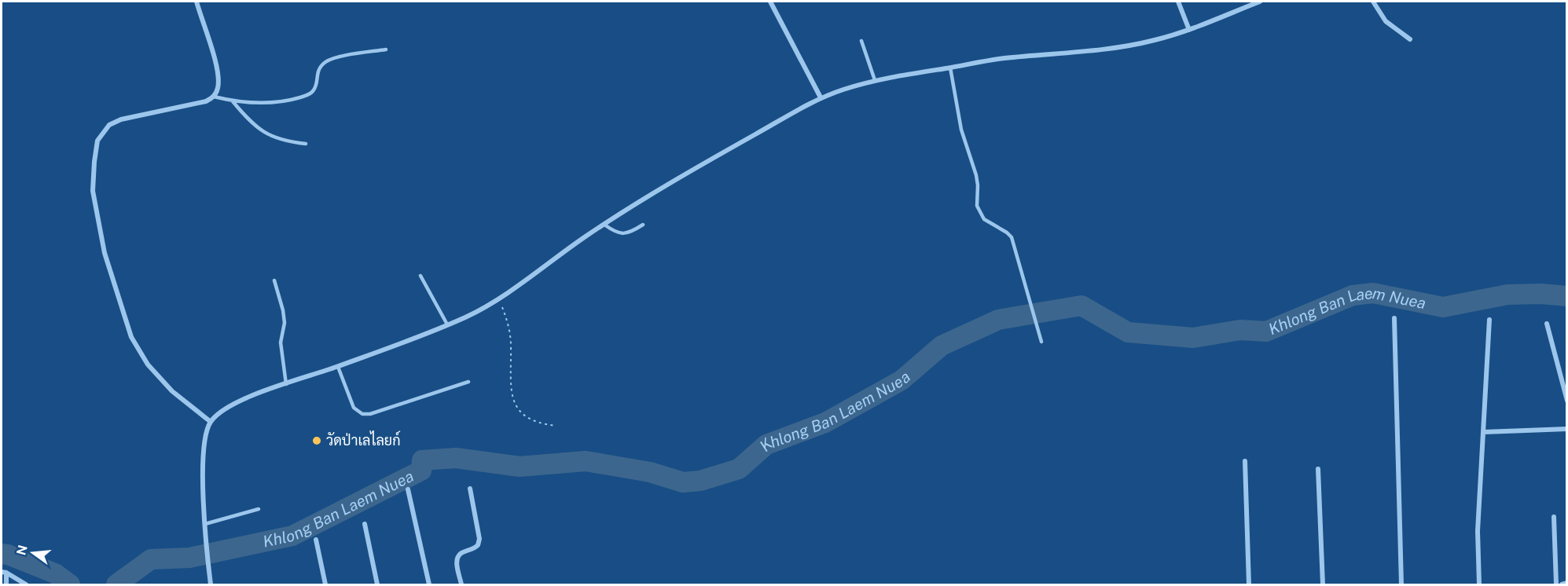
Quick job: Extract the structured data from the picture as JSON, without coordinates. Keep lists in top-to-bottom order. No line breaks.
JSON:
{"water":["Khlong Ban Laem Nuea"],"places":["วัดป่าเลไลยก์"],"north":"left"}
